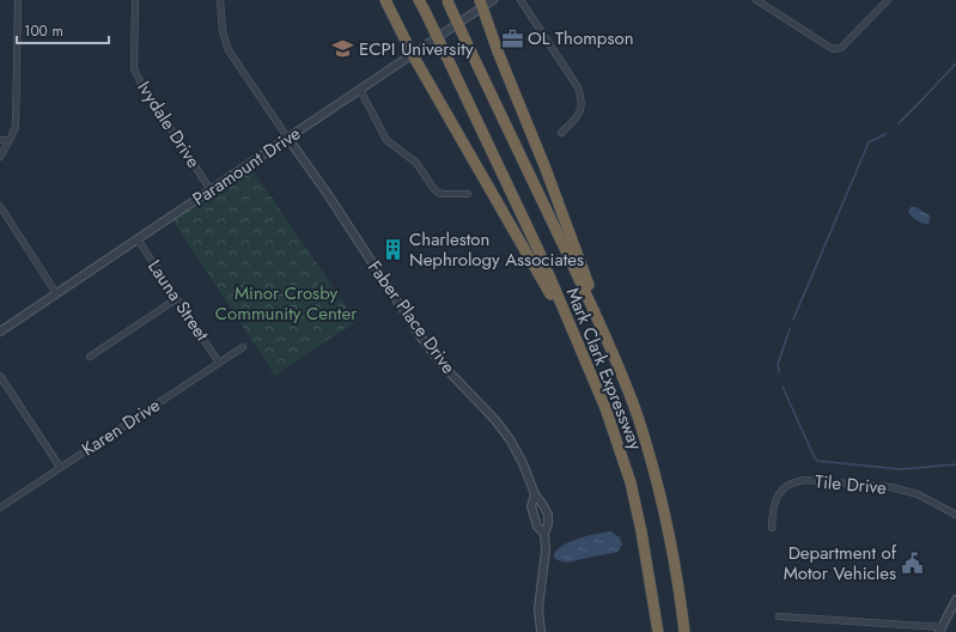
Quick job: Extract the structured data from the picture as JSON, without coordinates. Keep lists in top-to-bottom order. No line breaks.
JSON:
{"streets":{"highway":["Mark Clark Expressway"],"street":["Ivydale Drive","Paramount Drive","Launa Street","Faber Place Drive","Karen Drive","Tile Drive"]},"crossings":[["Ivydale Drive","Paramount Drive"],["Paramount Drive","Launa Street"],["Paramount Drive","Faber Place Drive"],["Launa Street","Karen Drive"]],"parks":["Minor Crosby Community Center"],"places":{"office":["OL Thompson"],"school or university":["ECPI University"],"building":["Charleston Nephrology Associates"],"public building":["Department of Motor Vehicles"]},"scale_bar":"100 m"}
